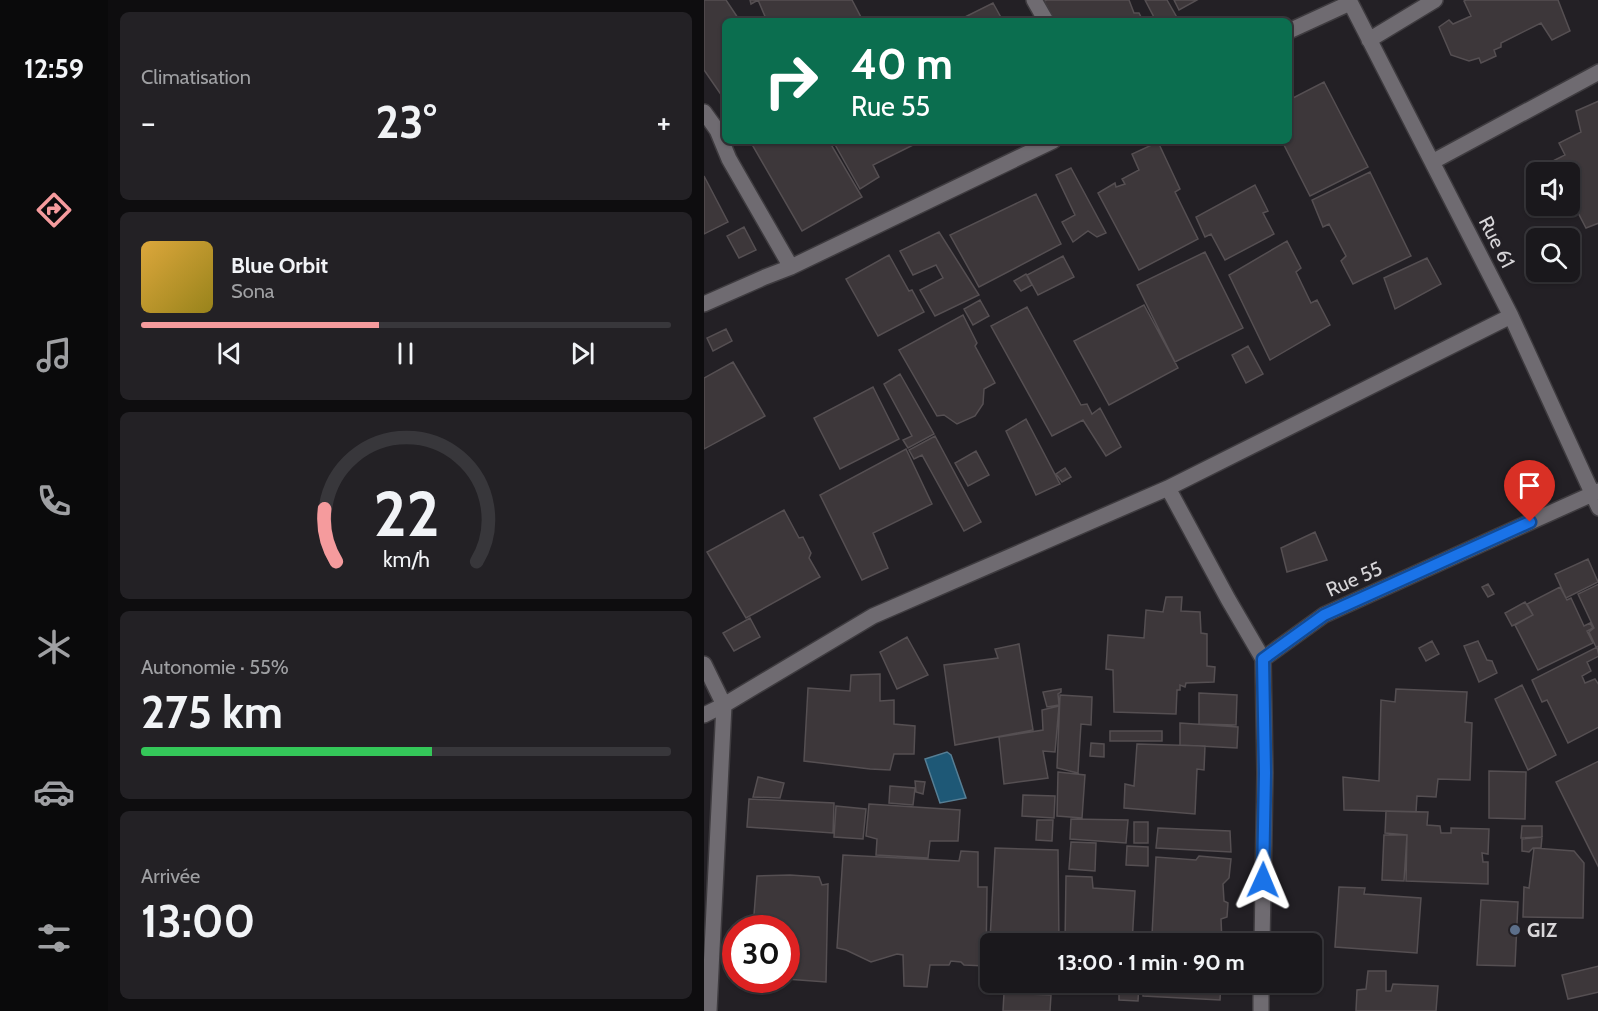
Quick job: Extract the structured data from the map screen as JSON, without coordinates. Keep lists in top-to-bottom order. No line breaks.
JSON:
{"streets":{"street":["Rue 61","Rue 55"]},"crossings":[["Rue 61","Rue 55"]],"places":["GIZ"],"page":{"tabs":"12:59","tile":["Climatisation",["Autonomie · 55%","275 km"],["Arrivée","13:00"]],"turn":["40 m","Rue 55"],"heat":["−","23°","+"],"song":["Blue Orbit","Sona"],"limit":"30","trip":"13:00 · 1 min · 90 m","gauge":["22","km/h"]}}
